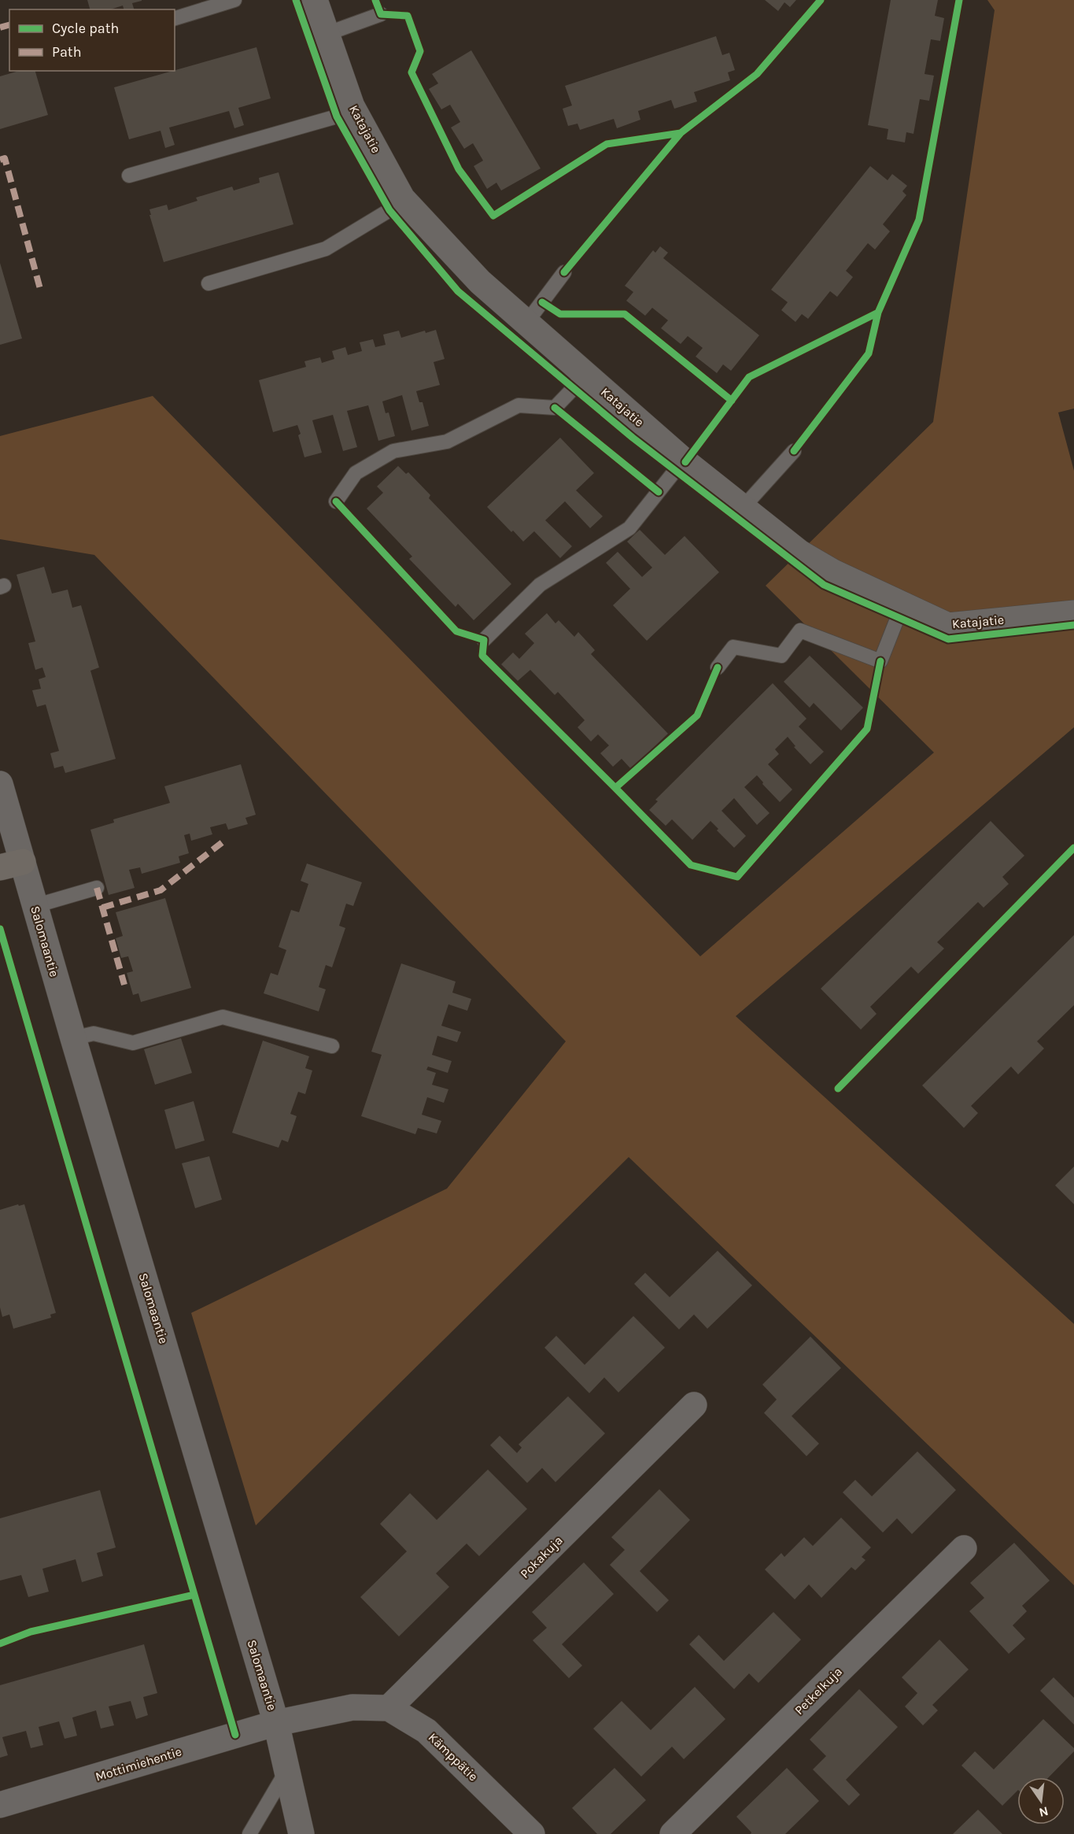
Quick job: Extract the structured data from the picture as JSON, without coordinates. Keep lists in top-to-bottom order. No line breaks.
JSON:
{"streets":{"street":["Katajatie","Salomaantie","Pokakuja","Petkelkuja","Kämppätie","Mottimiehentie"]},"crossings":[["Salomaantie","Kämppätie"],["Salomaantie","Mottimiehentie"],["Pokakuja","Kämppätie"],["Kämppätie","Mottimiehentie"]],"legend":["Cycle path","Path"],"north":"bottom"}
